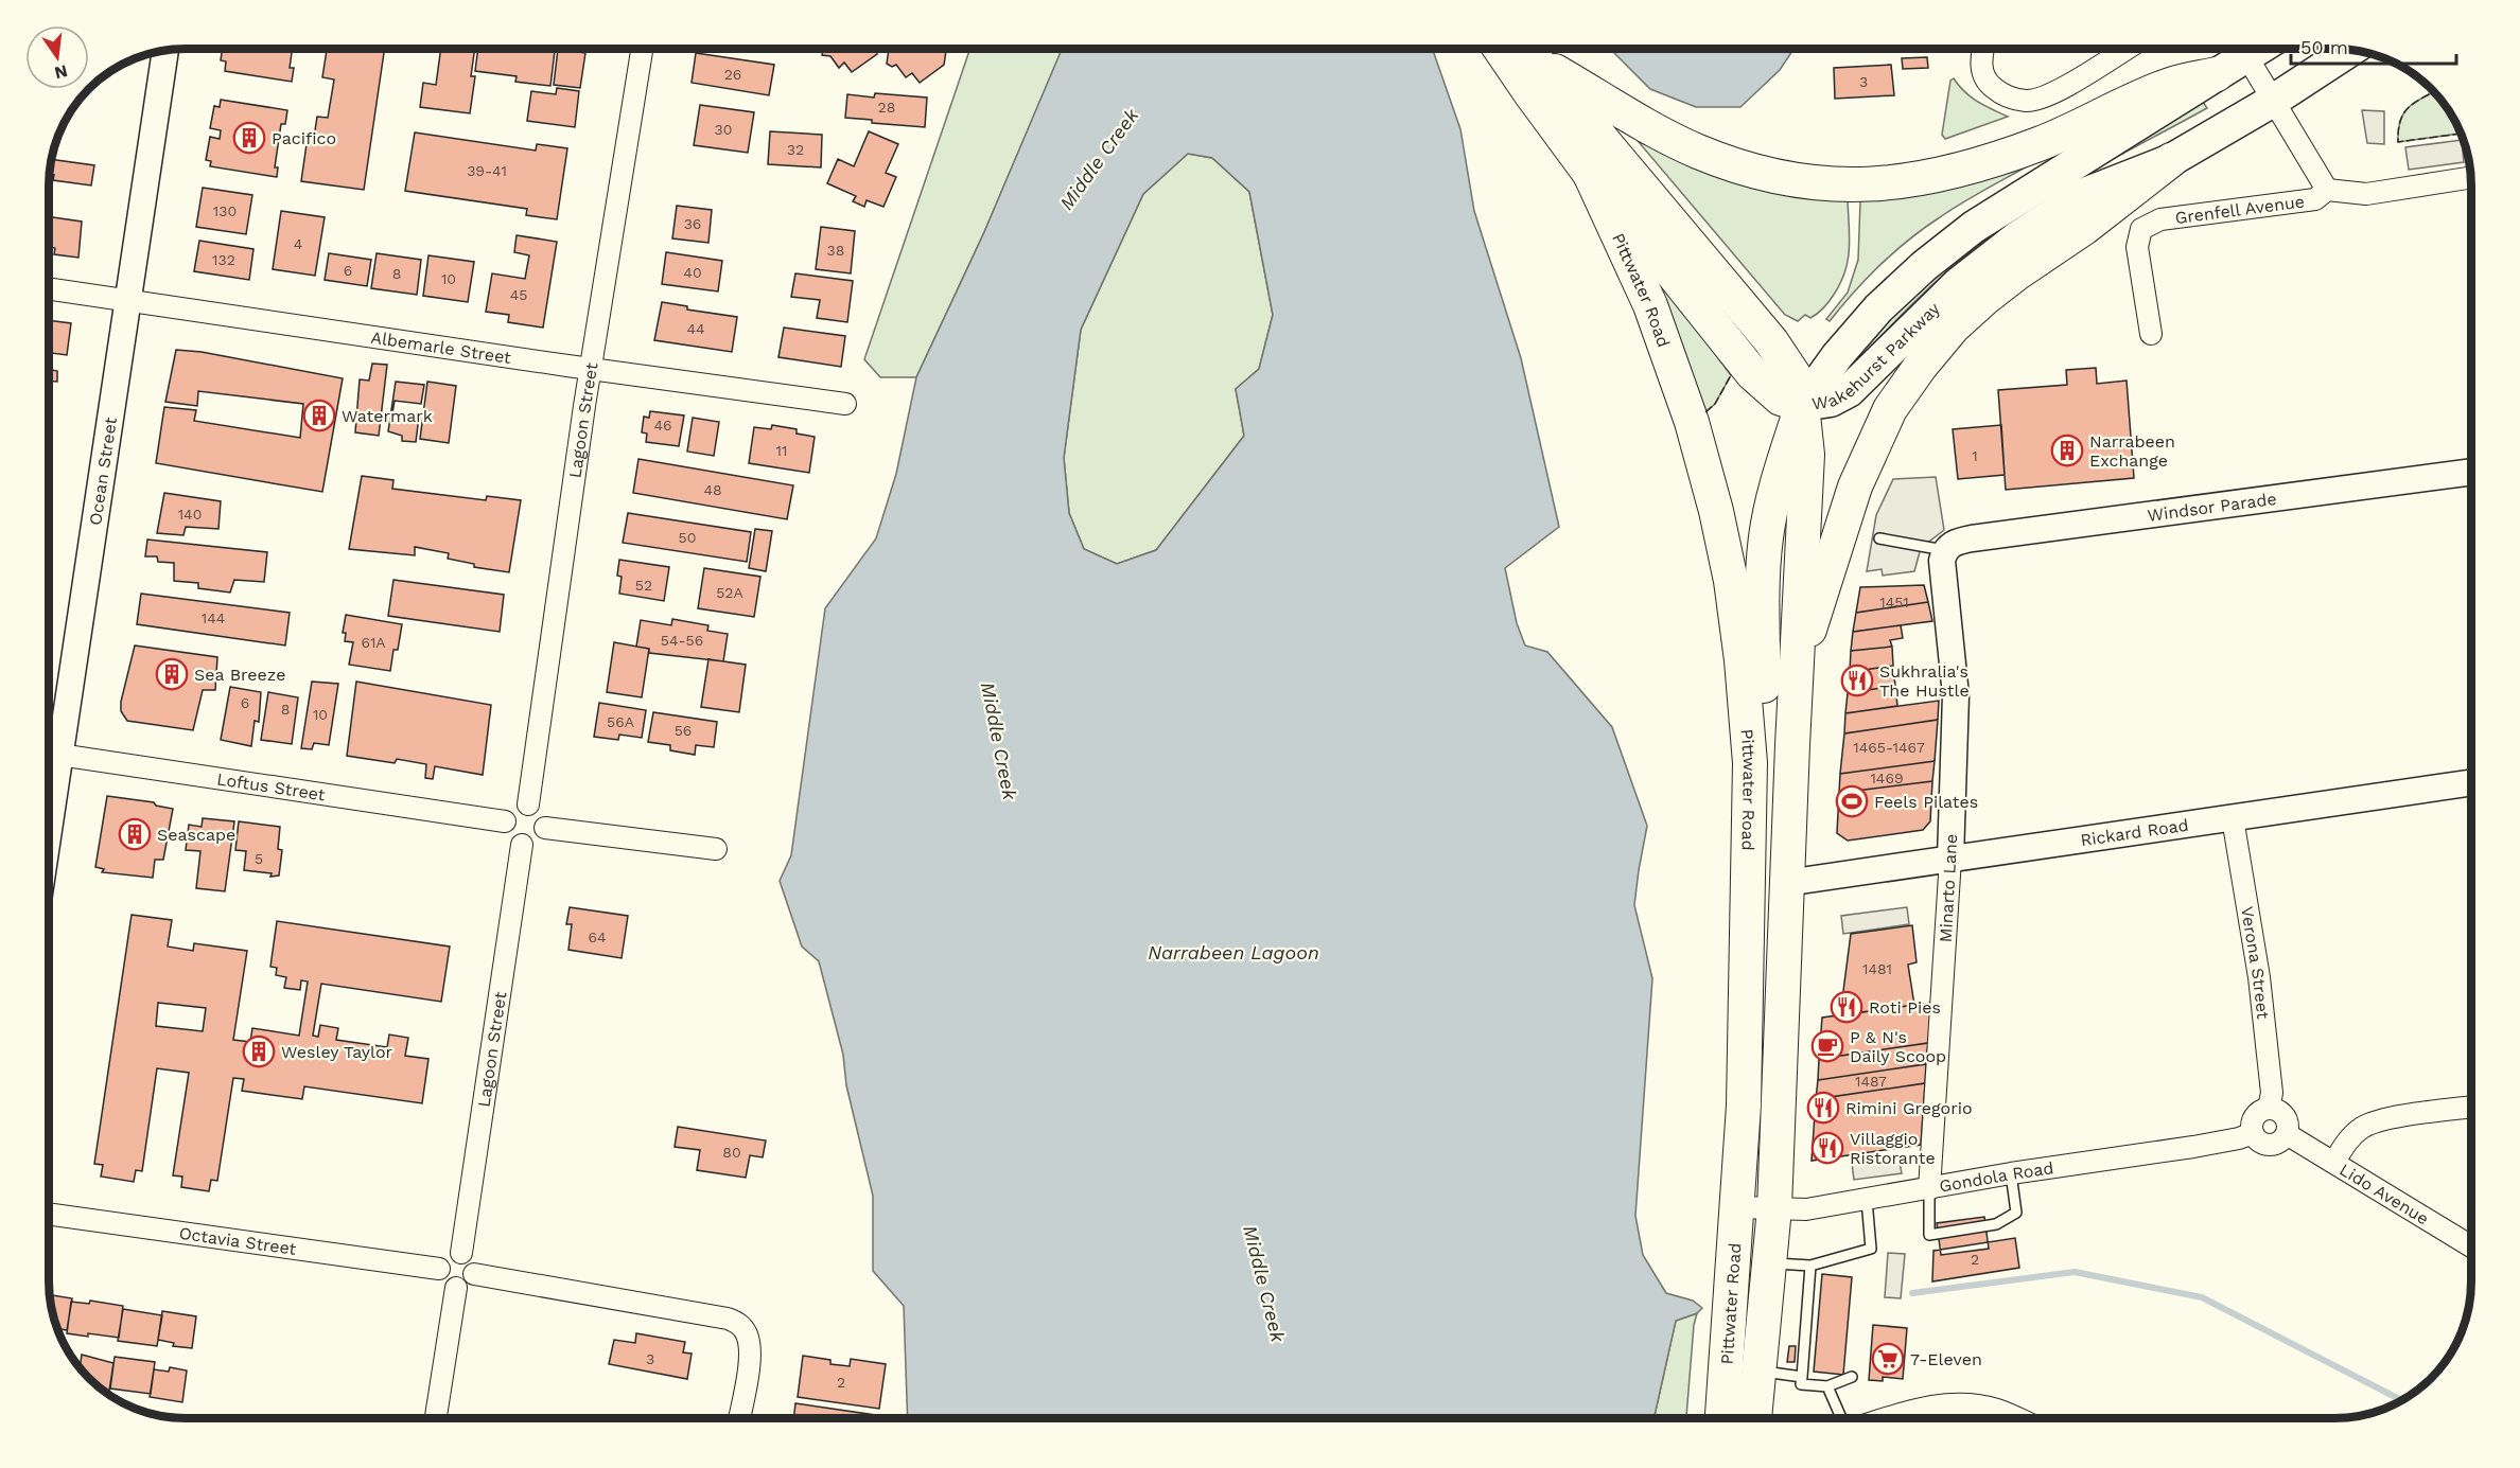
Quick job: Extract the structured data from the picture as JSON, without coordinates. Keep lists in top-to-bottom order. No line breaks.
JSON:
{"streets":{"highway":["Pittwater Road"],"main road":["Wakehurst Parkway"],"street":["Grenfell Avenue","Albemarle Street","Lagoon Street","Ocean Street","Windsor Parade","Loftus Street","Rickard Road","Minarto Lane","Verona Street","Gondola Road","Lido Avenue","Octavia Street"]},"crossings":[["Pittwater Road","Wakehurst Parkway"],["Pittwater Road","Rickard Road"],["Pittwater Road","Gondola Road"],["Albemarle Street","Lagoon Street"],["Albemarle Street","Ocean Street"],["Lagoon Street","Loftus Street"],["Lagoon Street","Octavia Street"],["Ocean Street","Loftus Street"],["Windsor Parade","Minarto Lane"],["Rickard Road","Minarto Lane"],["Rickard Road","Verona Street"],["Minarto Lane","Gondola Road"],["Verona Street","Gondola Road"],["Verona Street","Lido Avenue"],["Gondola Road","Lido Avenue"]],"water":["Middle Creek","Narrabeen Lagoon"],"places":{"building":["Pacifico","Watermark","Narrabeen Exchange","Sea Breeze","Seascape","Wesley Taylor"],"restaurant":["Sukhralia's The Hustle","Roti Pies","Rimini Gregorio","Villaggio Ristorante"],"sports":["Feels Pilates"],"cafe":["P & N's Daily Scoop"],"supermarket":["7-Eleven"]},"house_numbers":["26","3","28","30","32","39-41","130","36","4","38","132","6","40","8","10","45","44","46","11","1","48","140","50","52","52A","1451","144","54-56","61A","6","8","10","56A","56","1465-1467","1469","5","64","1481","1487","80","2","3","2"],"scale_bar":"50 m","north":"bottom"}
